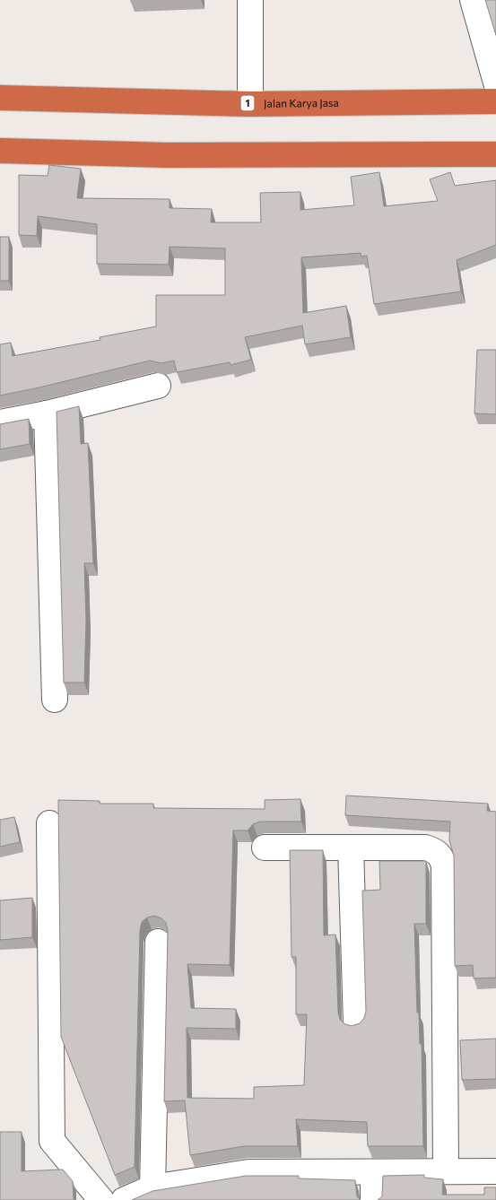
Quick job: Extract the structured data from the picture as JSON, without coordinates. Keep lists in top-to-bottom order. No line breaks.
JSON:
{"streets":{"highway":["1","Jalan Karya Jasa"]}}
